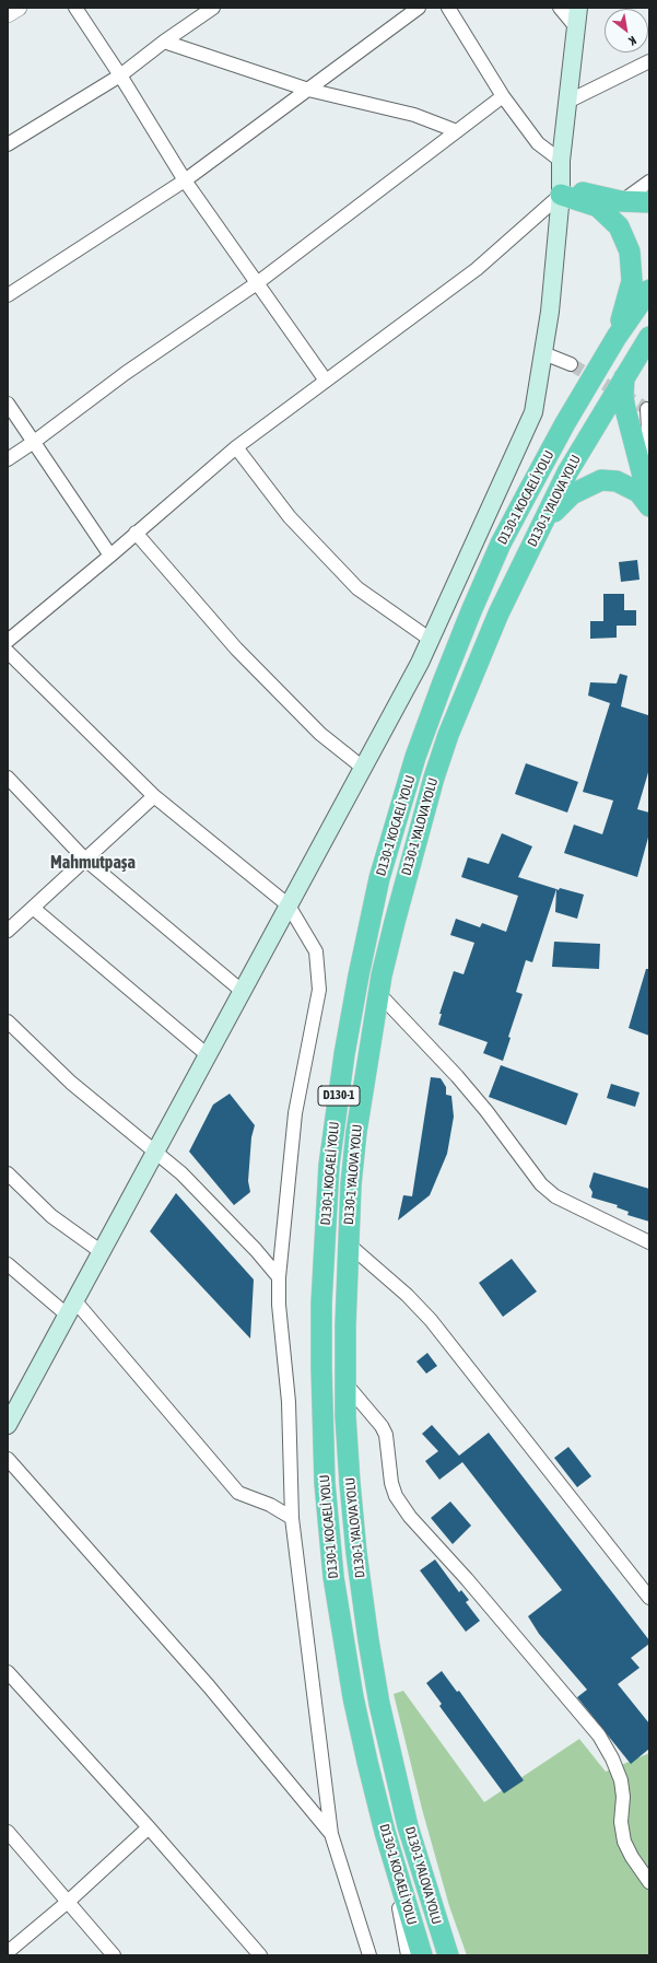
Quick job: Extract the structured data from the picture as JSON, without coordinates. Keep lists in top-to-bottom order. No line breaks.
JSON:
{"streets":{"highway":["D130-1 KOCAELİ YOLU","D130-1 YALOVA YOLU","D130-1"]},"districts":["Mahmutpaşa"],"north":"bottom right"}
